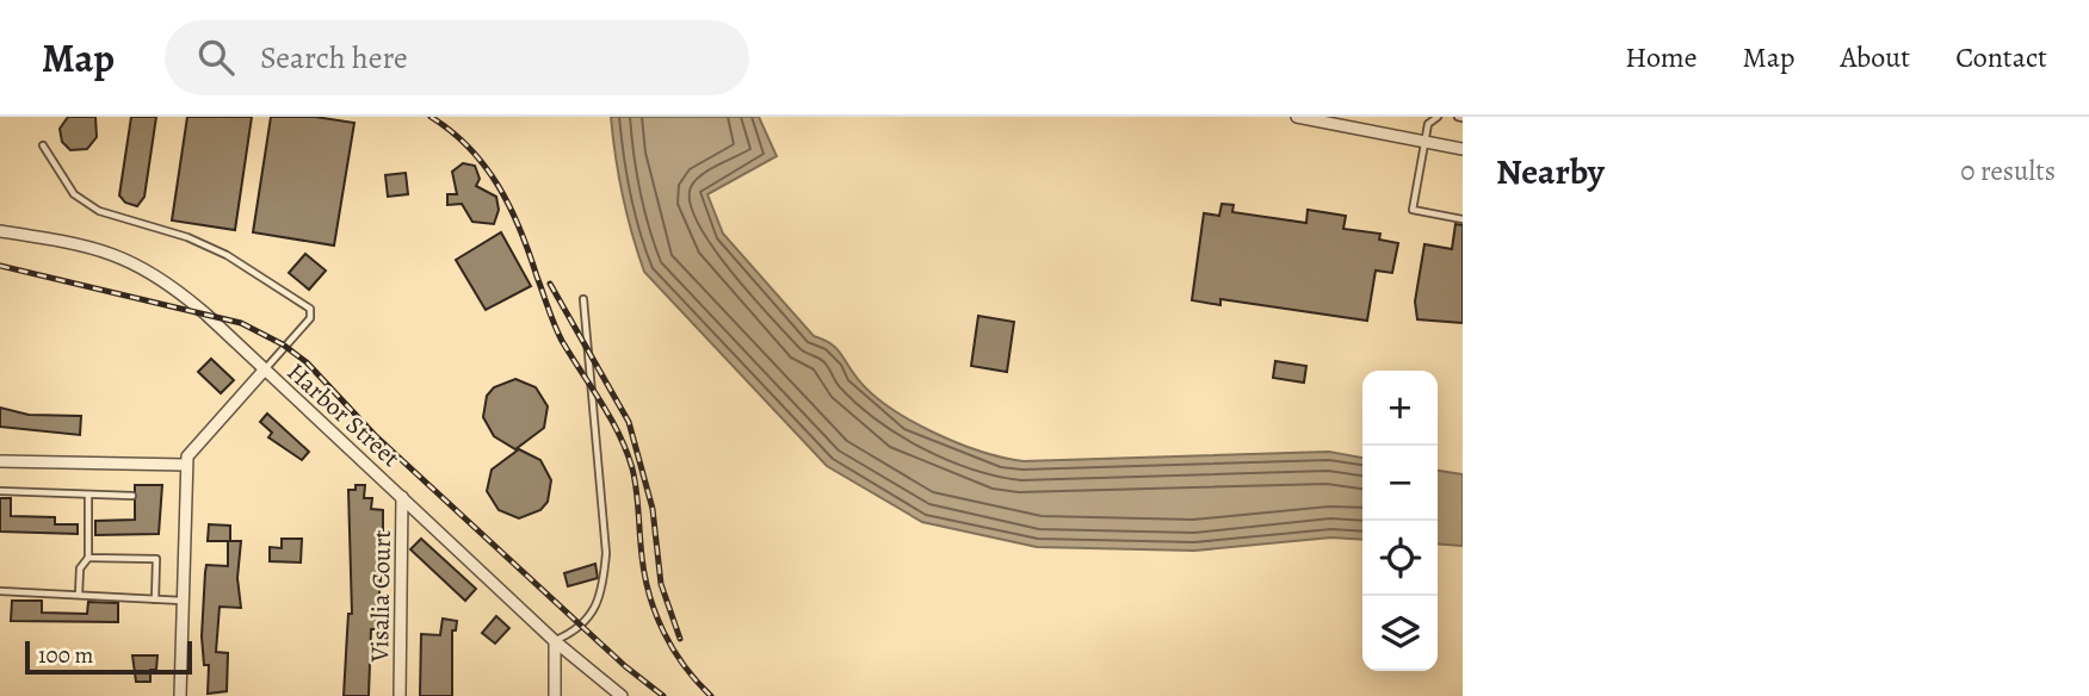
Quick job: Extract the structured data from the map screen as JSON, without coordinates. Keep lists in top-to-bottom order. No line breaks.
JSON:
{"streets":{"street":["Harbor Street","Visalia Court"]},"crossings":[["Harbor Street","Visalia Court"]],"scale_bar":"100 m","page":{"header":"Map","search":"Search here","nav":["Home","Map","About","Contact"],"heading":["Nearby","0 results"],"map_buttons":["+","−"],"scale":"100 m"}}
